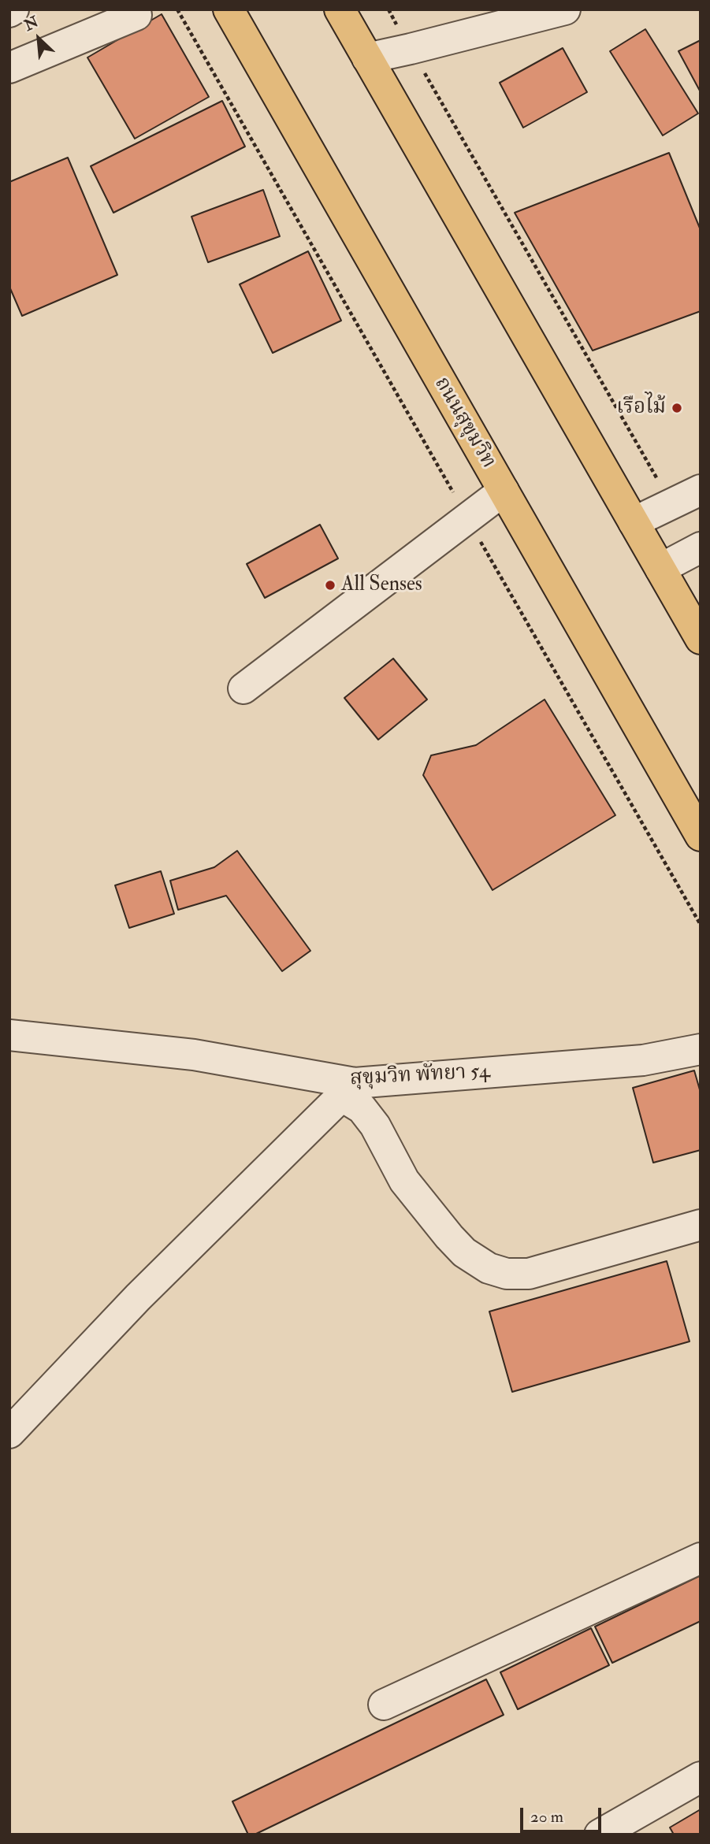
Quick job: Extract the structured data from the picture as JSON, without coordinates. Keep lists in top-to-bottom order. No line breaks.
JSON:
{"streets":{"highway":["ถนนสุขุมวิท"],"street":["สุขุมวิท พัทยา 54"]},"places":["เรือไม้","All Senses"],"scale_bar":"20 m","north":"top left"}
